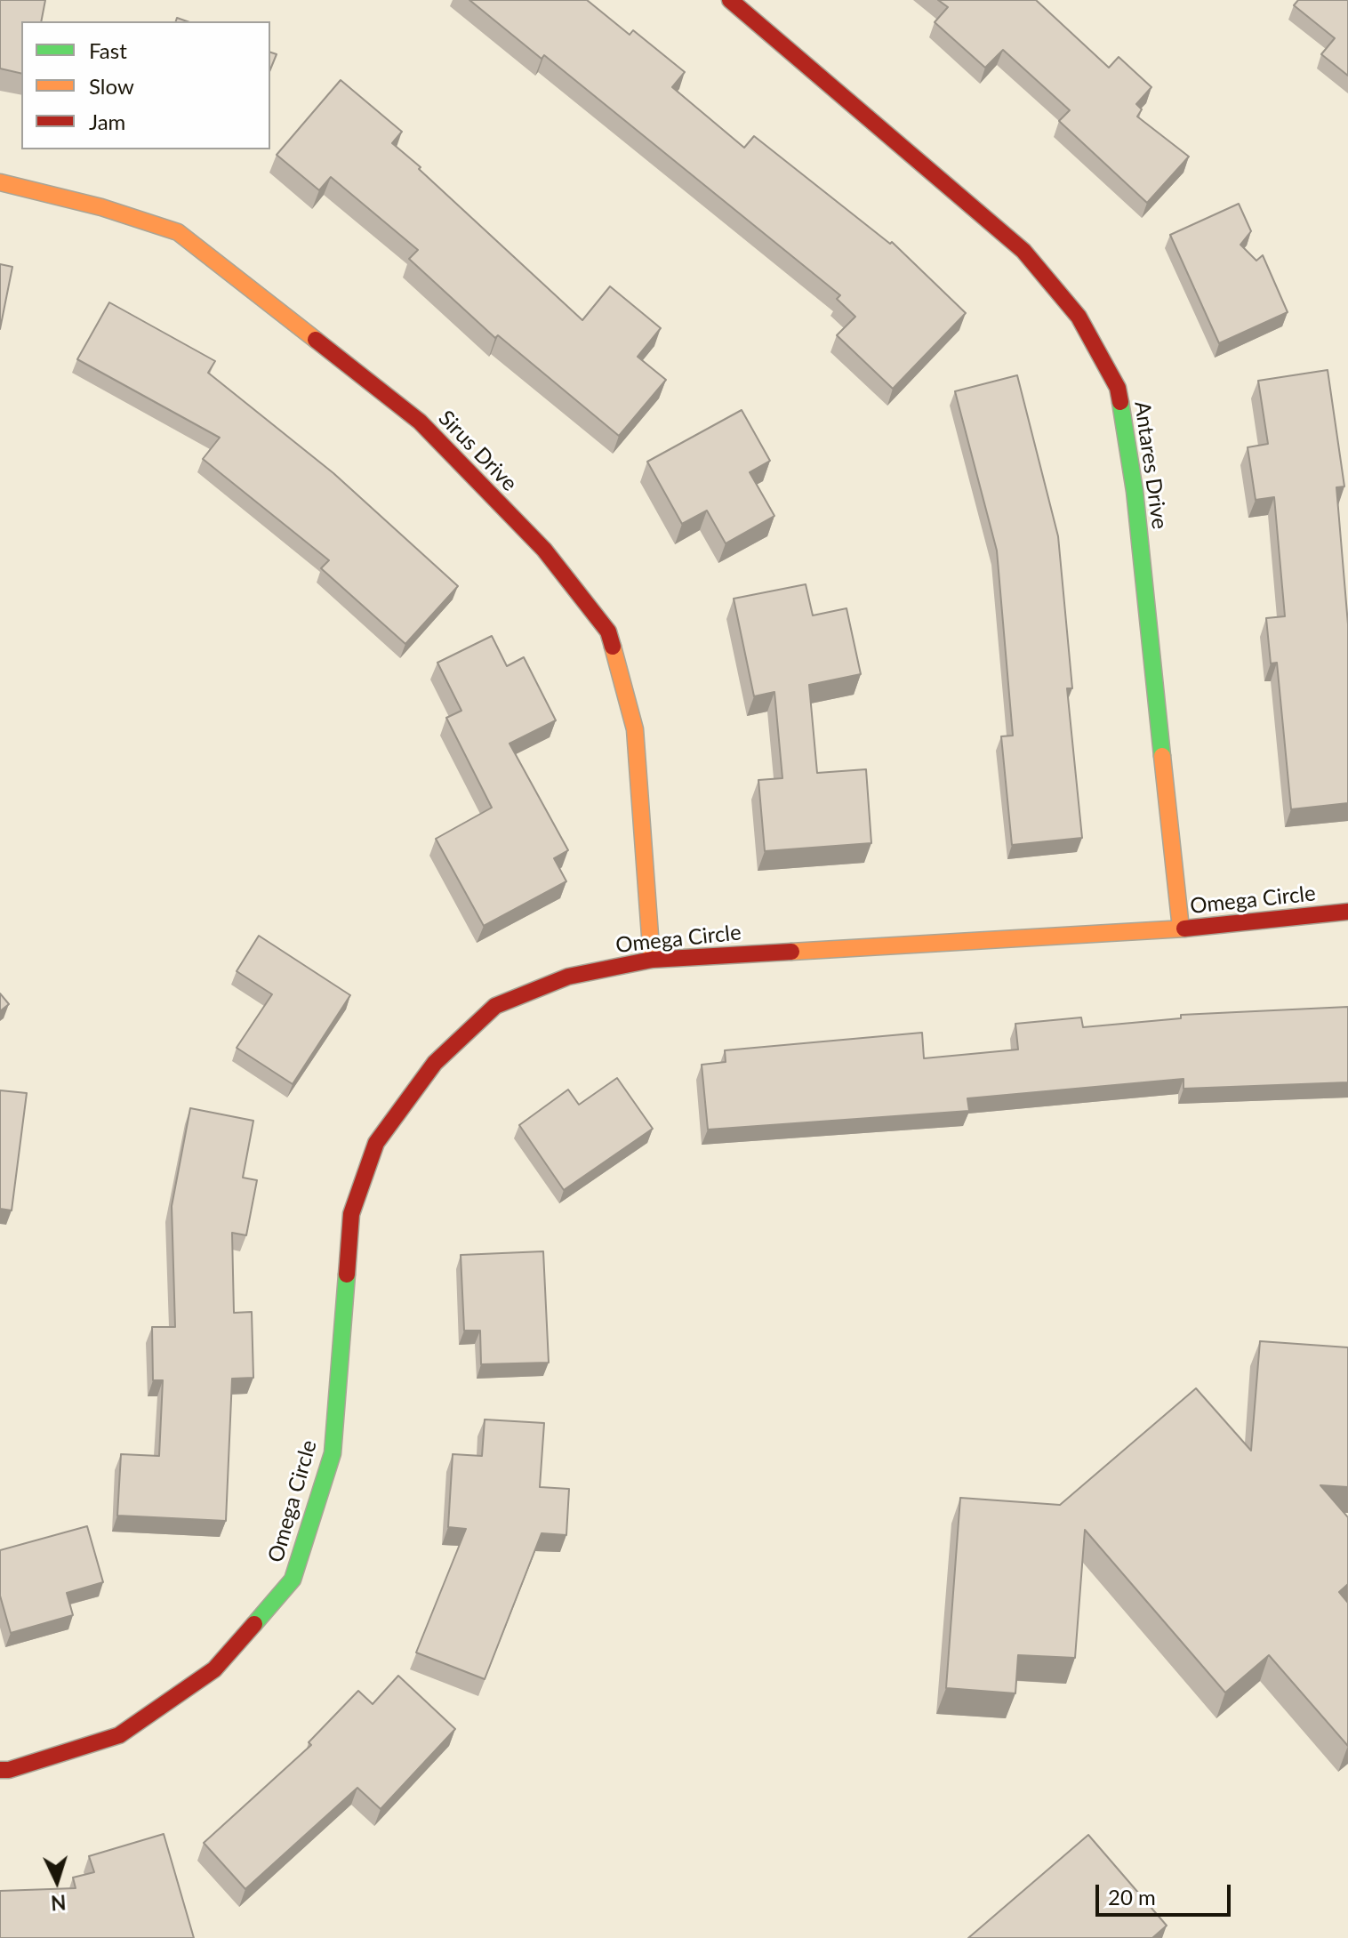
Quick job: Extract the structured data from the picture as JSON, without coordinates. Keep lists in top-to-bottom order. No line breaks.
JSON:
{"streets":{"street":["Sirus Drive","Antares Drive","Omega Circle"]},"crossings":[["Sirus Drive","Omega Circle"],["Antares Drive","Omega Circle"]],"legend":["Fast","Slow","Jam"],"scale_bar":"20 m","north":"bottom"}
